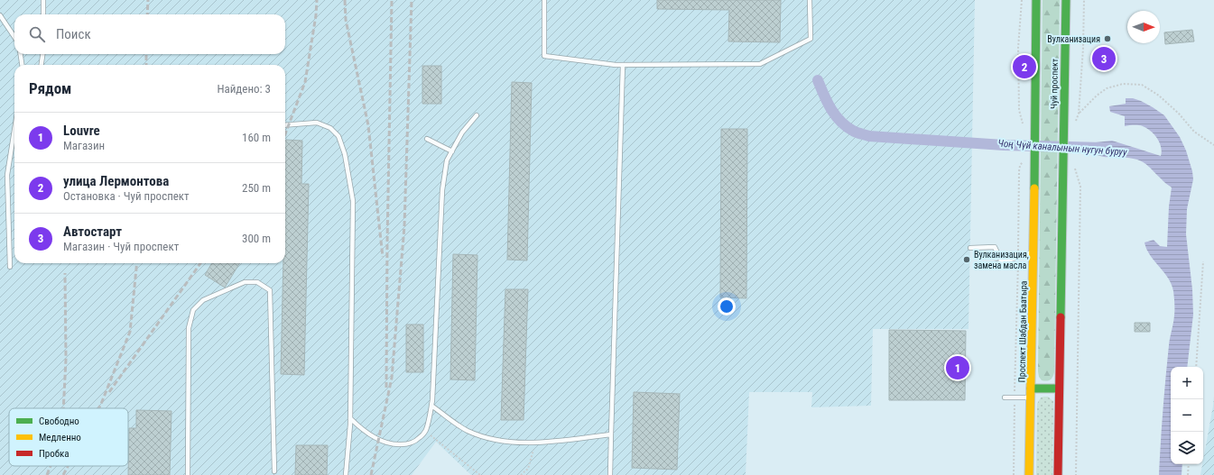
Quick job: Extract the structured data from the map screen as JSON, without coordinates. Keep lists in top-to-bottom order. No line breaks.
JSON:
{"streets":{"main road":["Чуй проспект","Проспект Шабдан Баатыра"]},"crossings":[["Чуй проспект","Проспект Шабдан Баатыра"]],"water":["Чоң Чүй каналынын нугун буруу"],"places":["Вулканизация","Вулканизация, замена масла"],"legend":["Свободно","Медленно","Пробка"],"north":"right","page":{"search":"Поиск","pins":["3","2","1"],"heading":["Рядом","Найдено: 3"],"list":[{"mark":"1","name":"Louvre","note":"Магазин","value":"160 m"},{"mark":"2","name":"улица Лермонтова","note":"Остановка · Чуй проспект","value":"250 m"},{"mark":"3","name":"Автостарт","note":"Магазин · Чуй проспект","value":"300 m"}],"map_buttons":["+","−"]}}
